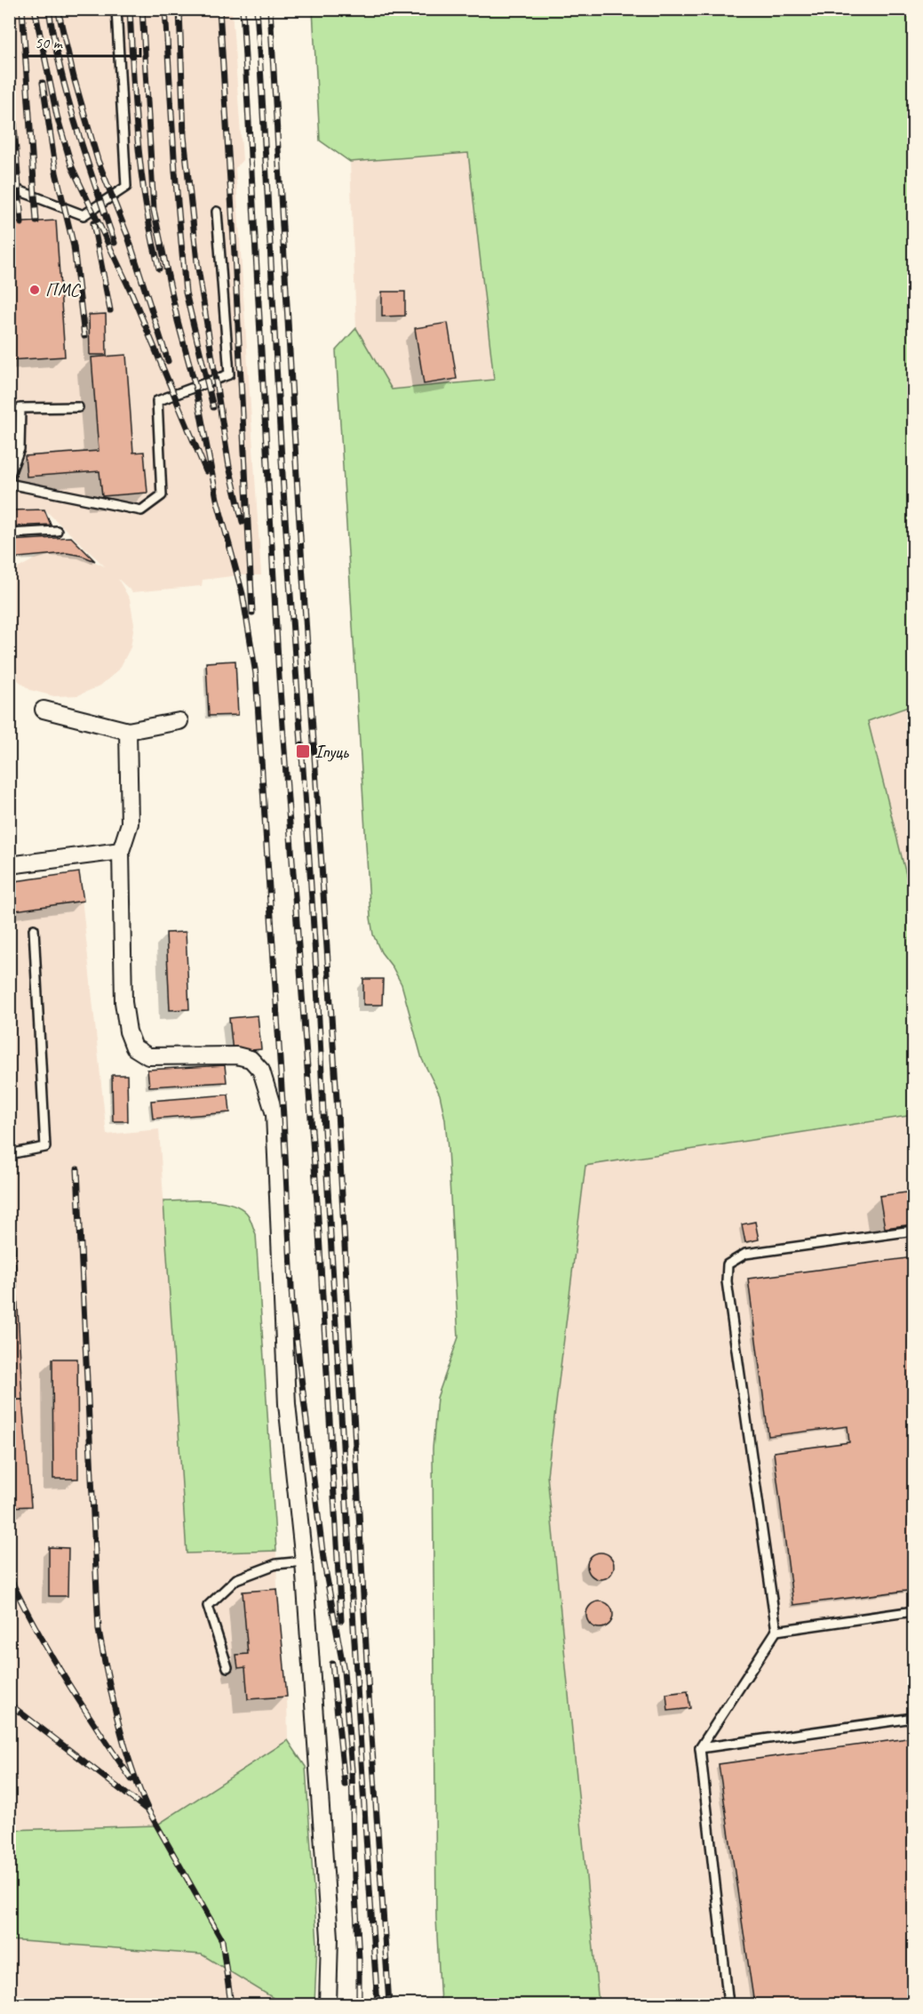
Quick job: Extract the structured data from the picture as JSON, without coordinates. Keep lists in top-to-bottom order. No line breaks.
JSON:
{"places":{"other":["ПМС"],"transit":["Іпуць"]},"scale_bar":"50 m"}
